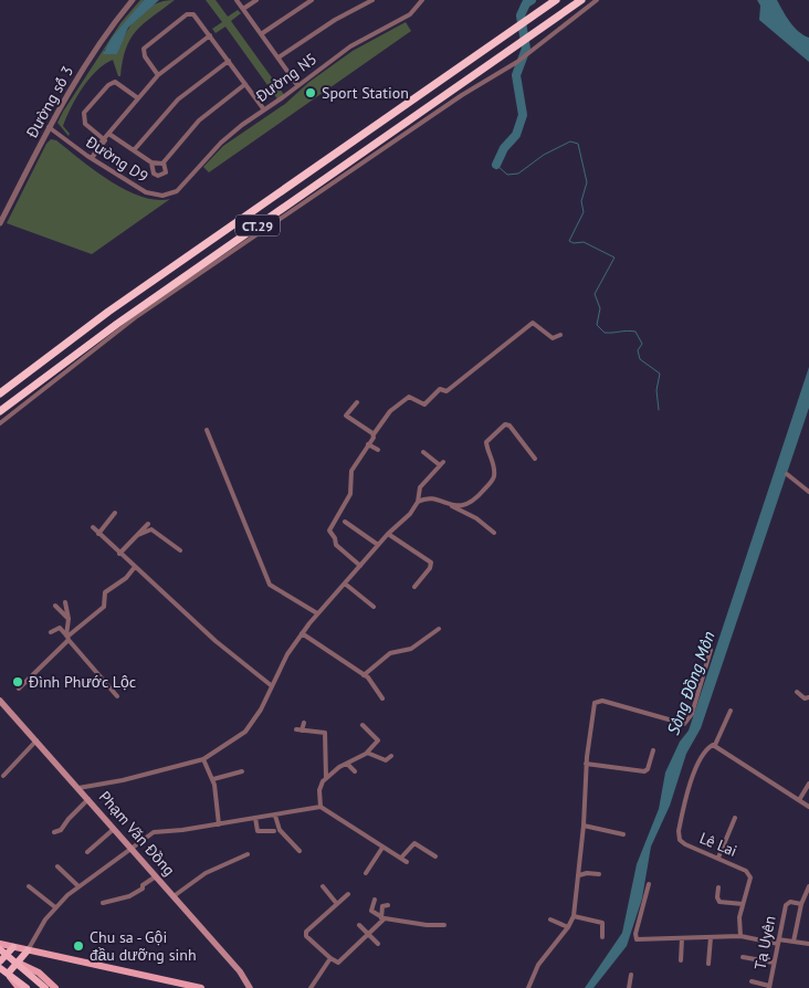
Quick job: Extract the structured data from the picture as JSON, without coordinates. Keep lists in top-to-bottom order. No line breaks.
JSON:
{"streets":{"highway":["CT.29"],"main road":["Phạm Văn Đồng"],"street":["Đường N5","Đường số 3","Đường D9","Lê Lai","Tạ Uyên"]},"crossings":[["Đường N5","Đường D9"],["Đường số 3","Đường D9"]],"water":["Sông Đồng Môn"],"places":["Sport Station","Đình Phước Lộc","Chu sa - Gội đầu dưỡng sinh"]}
